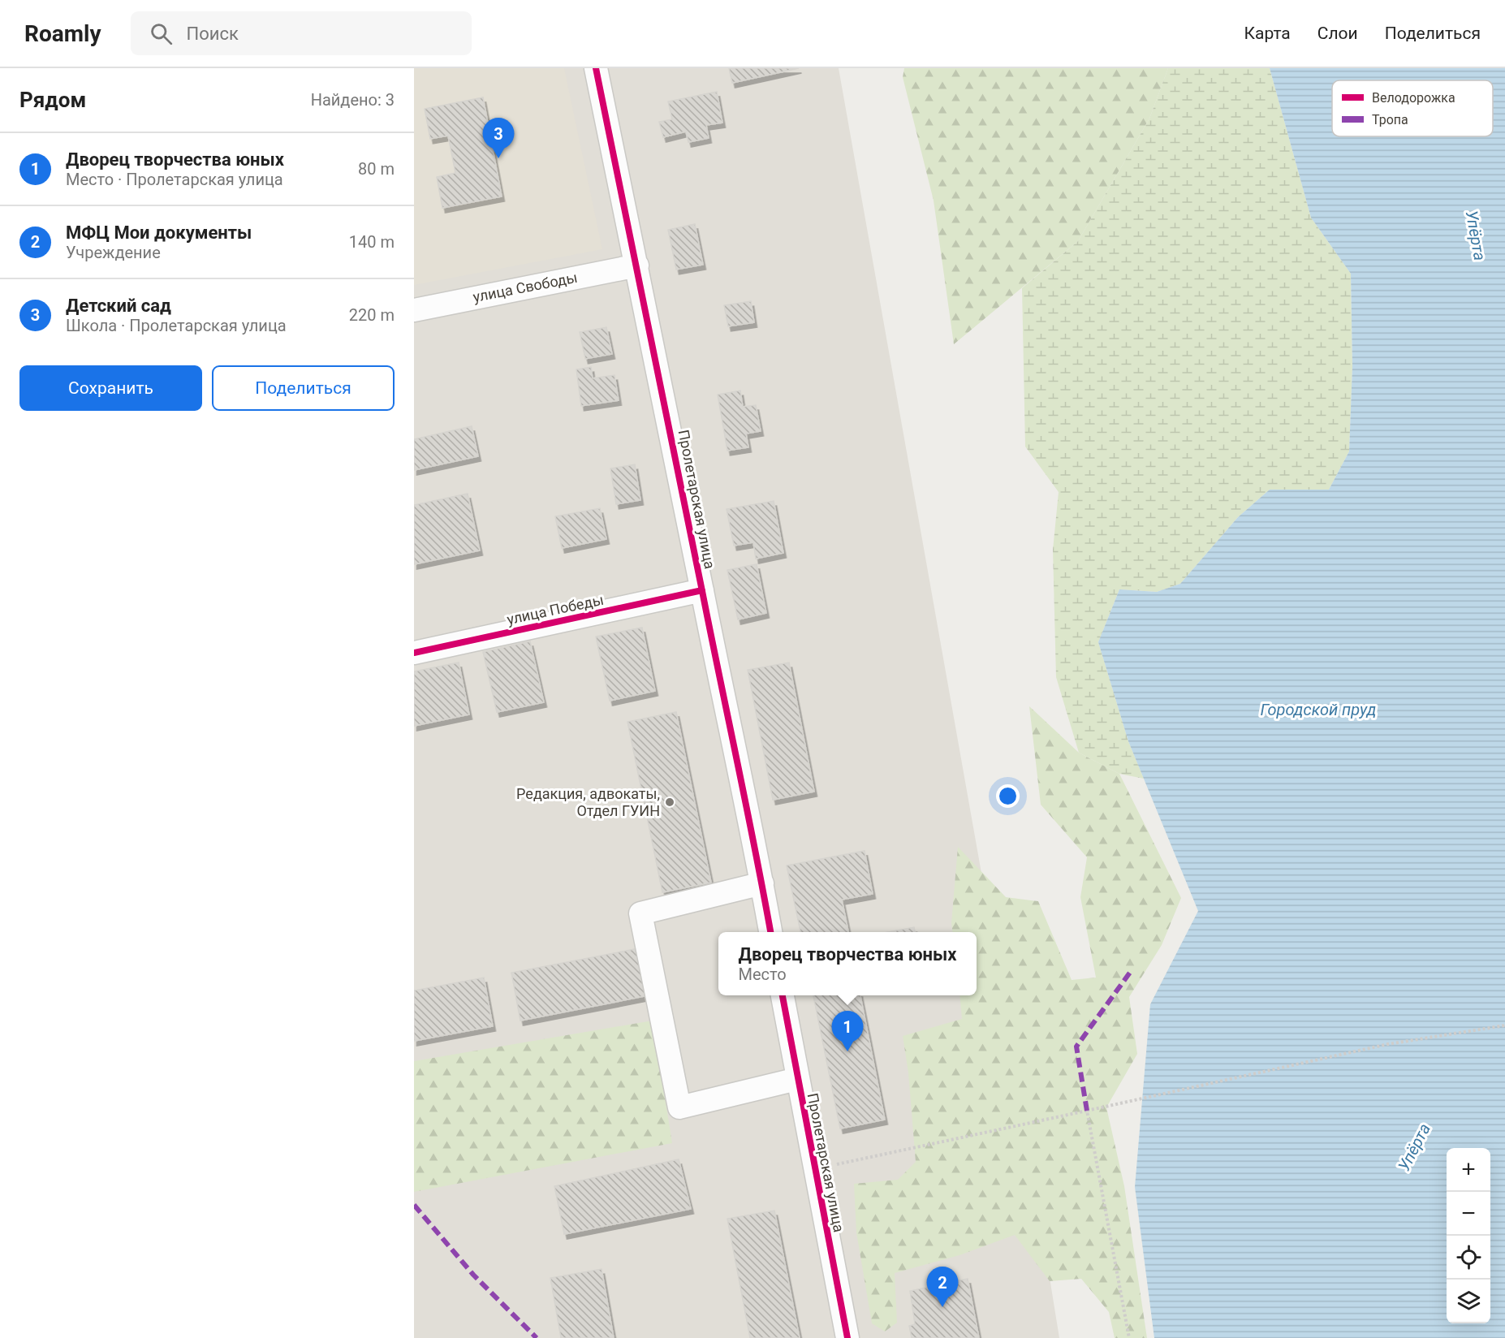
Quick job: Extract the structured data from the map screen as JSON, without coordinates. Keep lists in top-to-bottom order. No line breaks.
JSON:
{"streets":{"street":["улица Свободы","Пролетарская улица","улица Победы"]},"crossings":[["улица Свободы","Пролетарская улица"],["Пролетарская улица","улица Победы"]],"water":["Упёрта","Городской пруд"],"places":["Редакция, адвокаты, Отдел ГУИН"],"legend":["Велодорожка","Тропа"],"page":{"header":"Roamly","search":"Поиск","nav":["Карта","Слои","Поделиться"],"heading":["Рядом","Найдено: 3"],"pins":["3","1","2"],"list":[{"mark":"1","name":"Дворец творчества юных","note":"Место · Пролетарская улица","value":"80 m"},{"mark":"2","name":"МФЦ Мои документы","note":"Учреждение","value":"140 m"},{"mark":"3","name":"Детский сад","note":"Школа · Пролетарская улица","value":"220 m"}],"buttons":["Сохранить","Поделиться"],"popup":["Дворец творчества юных","Место"],"map_buttons":["+","−"]}}
